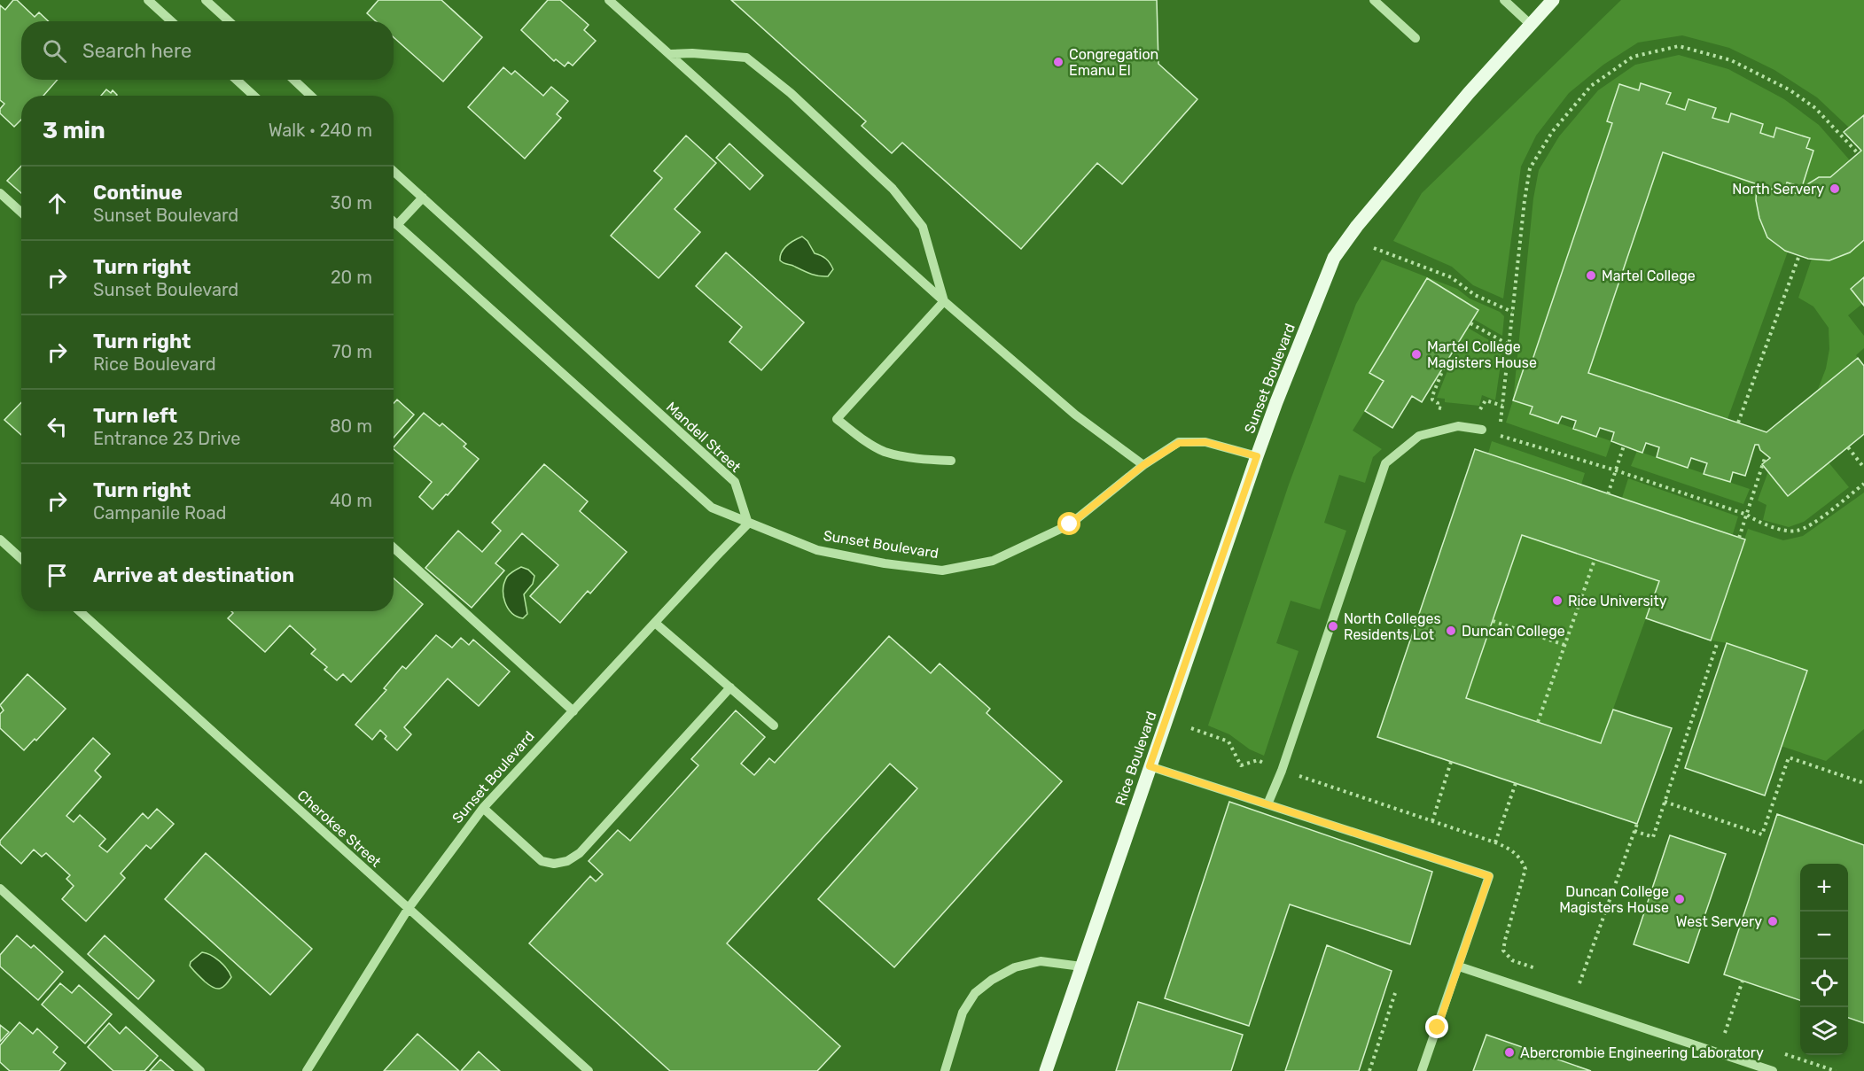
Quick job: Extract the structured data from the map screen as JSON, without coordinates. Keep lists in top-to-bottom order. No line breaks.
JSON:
{"streets":{"main road":["Sunset Boulevard","Rice Boulevard"],"street":["Mandell Street","Cherokee Street"]},"crossings":[["Sunset Boulevard","Mandell Street"],["Sunset Boulevard","Rice Boulevard"],["Sunset Boulevard","Cherokee Street"]],"places":["Congregation Emanu El","North Servery","Martel College","Martel College Magisters House","Rice University","North Colleges Residents Lot","Duncan College","Duncan College Magisters House","West Servery","Abercrombie Engineering Laboratory"],"page":{"search":"Search here","heading":["3 min","Walk · 240 m"],"list":[["Continue","Sunset Boulevard","30 m"],["Turn right","Sunset Boulevard","20 m"],["Turn right","Rice Boulevard","70 m"],["Turn left","Entrance 23 Drive","80 m"],["Turn right","Campanile Road","40 m"],"Arrive at destination"],"map_buttons":["+","−"]}}
